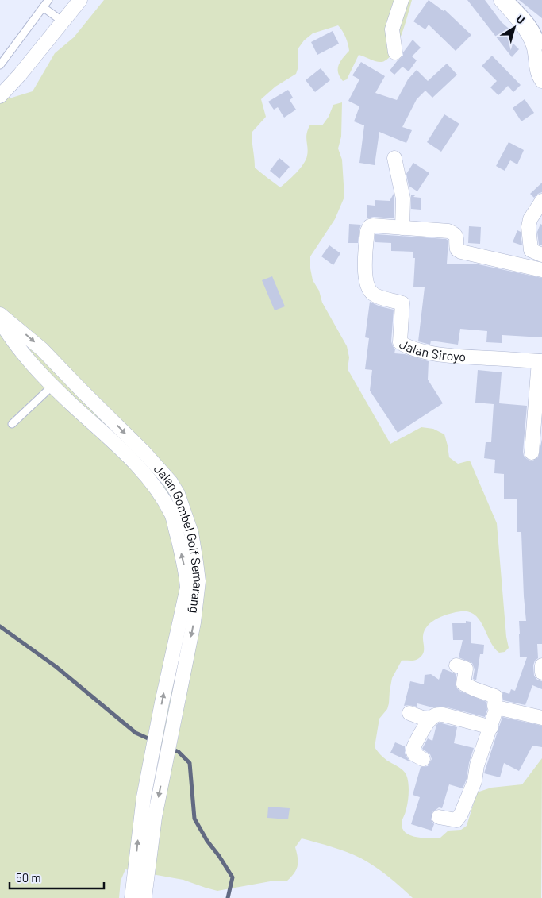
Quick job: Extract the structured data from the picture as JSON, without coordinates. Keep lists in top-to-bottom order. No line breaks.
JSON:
{"streets":{"street":["Jalan Siroyo","Jalan Gombel Golf Semarang"]},"scale_bar":"50 m","north":"top right"}
